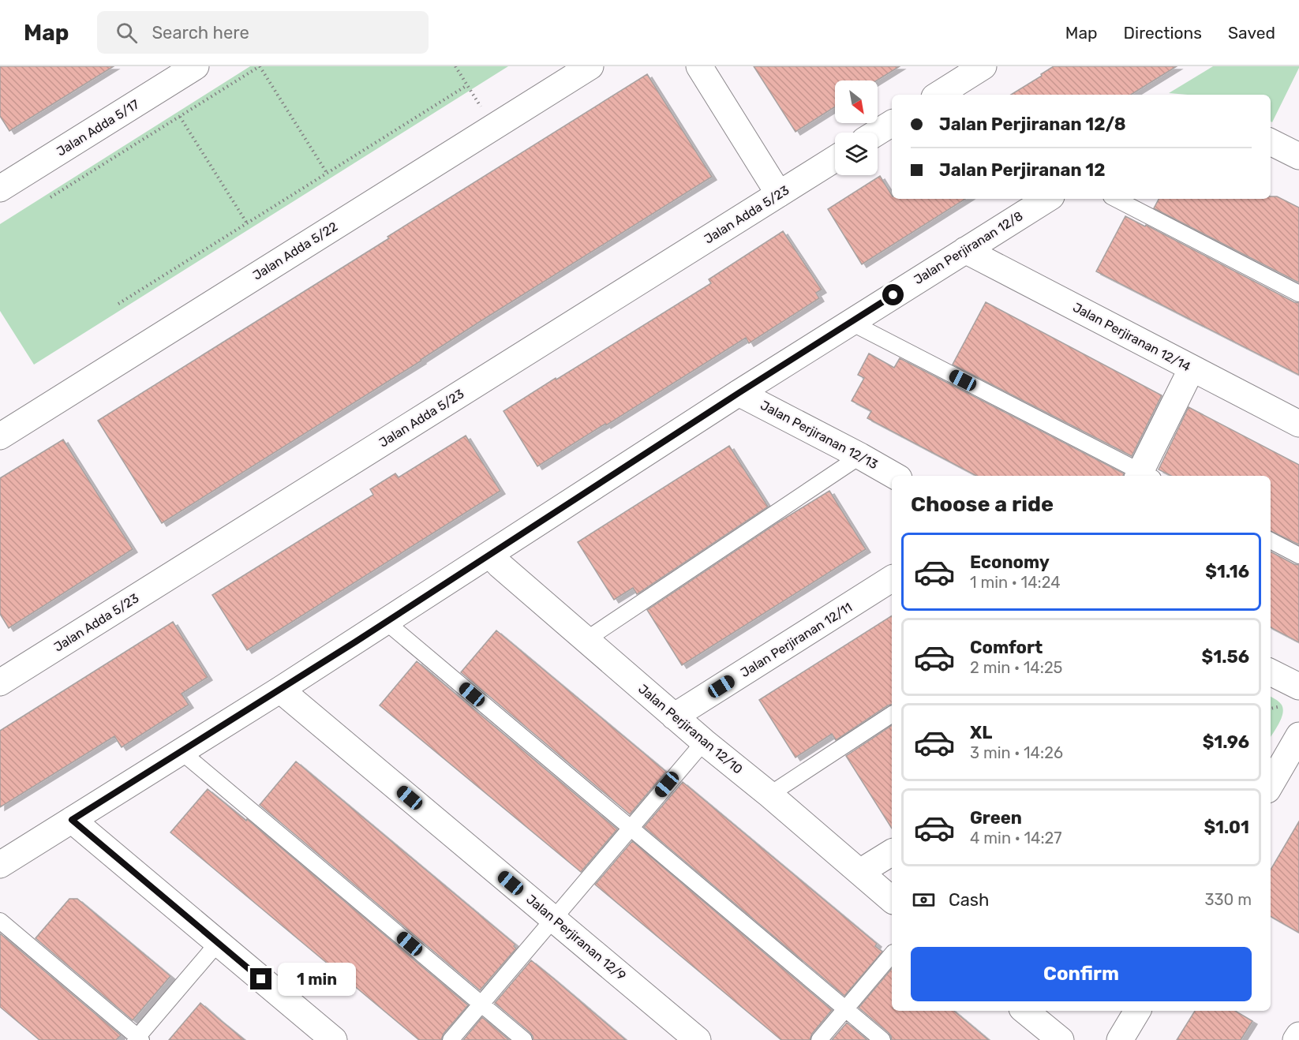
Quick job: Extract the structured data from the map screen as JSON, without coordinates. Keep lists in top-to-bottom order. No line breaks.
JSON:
{"streets":{"street":["Jalan Adda 5/17","Jalan Adda 5/23","Jalan Perjiranan 12/8","Jalan Adda 5/22","Jalan Perjiranan 12/14","Jalan Perjiranan 12/13","Jalan Perjiranan 12/11","Jalan Perjiranan 12/10","Jalan Perjiranan 12/9"]},"crossings":[["Jalan Perjiranan 12/8","Jalan Perjiranan 12/14"],["Jalan Perjiranan 12/8","Jalan Perjiranan 12/13"],["Jalan Perjiranan 12/8","Jalan Perjiranan 12/10"],["Jalan Perjiranan 12/8","Jalan Perjiranan 12/9"],["Jalan Perjiranan 12/11","Jalan Perjiranan 12/10"]],"north":"bottom right","page":{"header":"Map","search":"Search here","nav":["Map","Directions","Saved"],"banner":["Jalan Perjiranan 12/8","Jalan Perjiranan 12"],"heading":"Choose a ride","list":[{"name":"Economy","note":"1 min · 14:24","value":"$1.16"},{"name":"Comfort","note":"2 min · 14:25","value":"$1.56"},{"name":"XL","note":"3 min · 14:26","value":"$1.96"},{"name":"Green","note":"4 min · 14:27","value":"$1.01"}],"pay":["Cash","330 m"],"buttons":"Confirm","bubble":"1 min"}}
